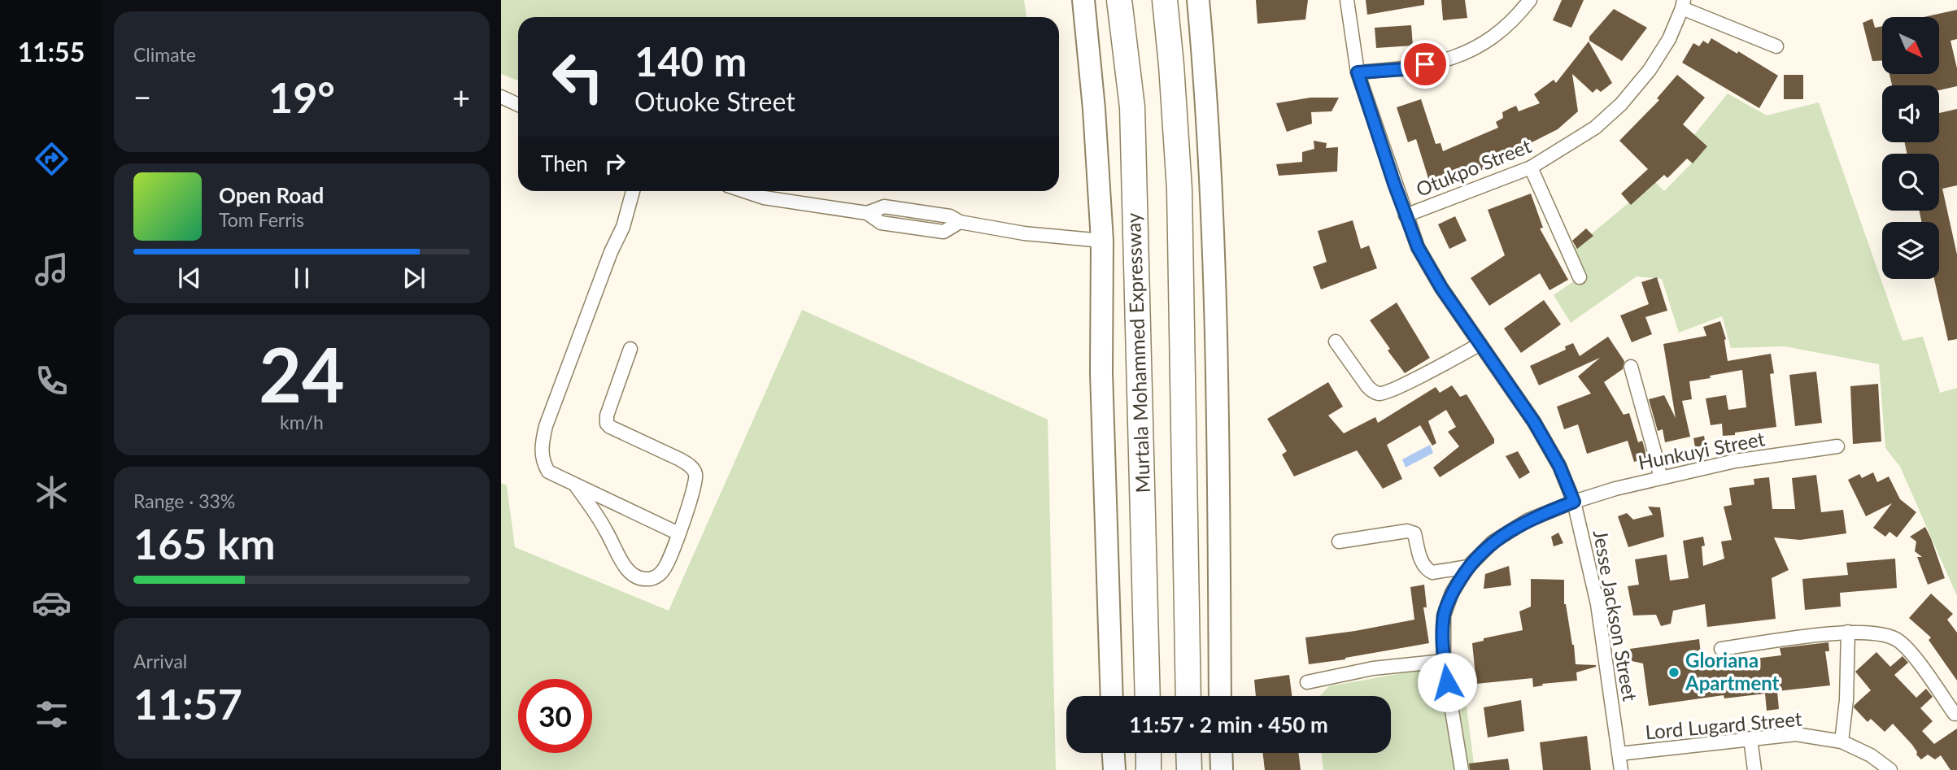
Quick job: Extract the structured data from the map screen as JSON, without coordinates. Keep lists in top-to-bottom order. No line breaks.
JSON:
{"streets":{"highway":["Murtala Mohammed Expressway"],"street":["Otukpo Street","Hunkuyi Street","Jesse Jackson Street","Lord Lugard Street"]},"crossings":[["Otukpo Street","Jesse Jackson Street"],["Hunkuyi Street","Jesse Jackson Street"],["Jesse Jackson Street","Lord Lugard Street"]],"places":["Gloriana Apartment"],"north":"bottom right","page":{"tabs":"11:55","tile":["Climate",["24","km/h"],["Range · 33%","165 km"],["Arrival","11:57"]],"turn":["140 m","Otuoke Street"],"heat":["−","19°","+"],"then":"Then","song":["Open Road","Tom Ferris"],"limit":"30","trip":"11:57 · 2 min · 450 m"}}
